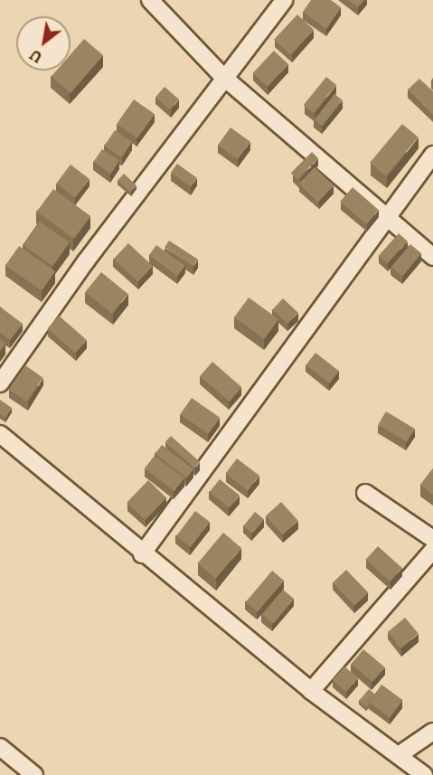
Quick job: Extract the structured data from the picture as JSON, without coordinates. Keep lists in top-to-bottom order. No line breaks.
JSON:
{"north":"bottom left"}
